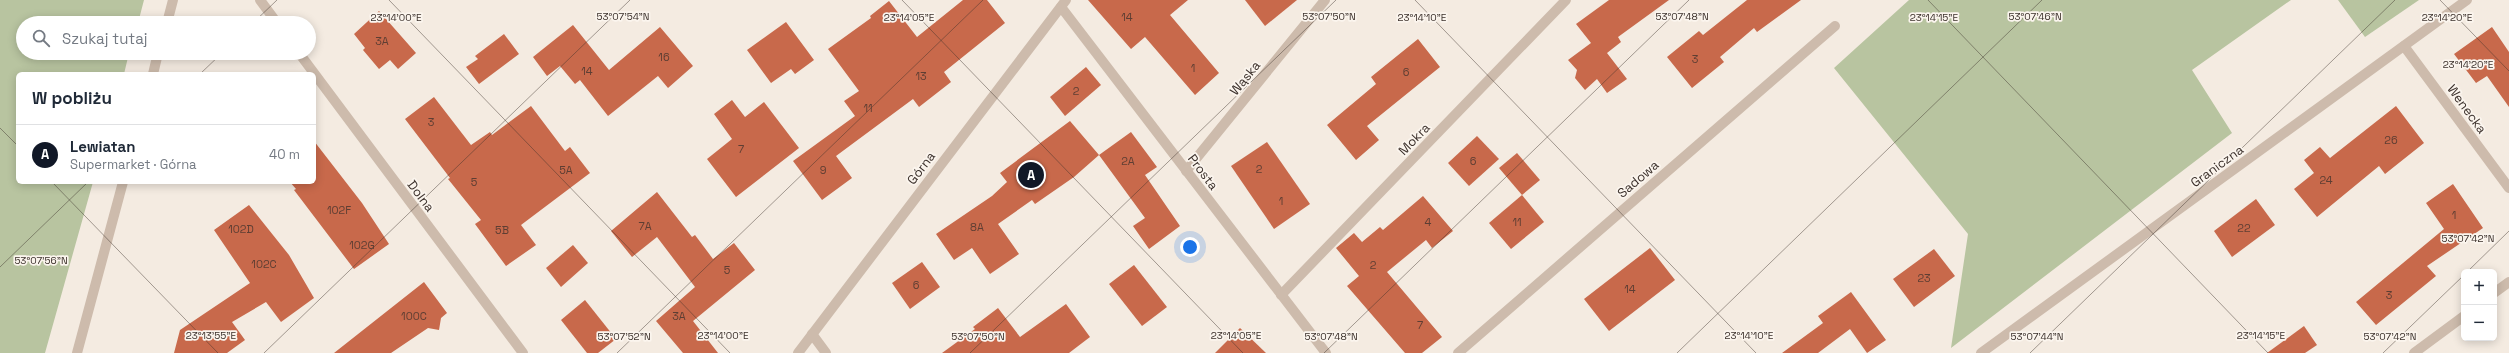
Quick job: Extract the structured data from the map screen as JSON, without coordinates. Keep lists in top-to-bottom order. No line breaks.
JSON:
{"streets":{"street":["Wąska","Wenecka","Mokra","Graniczna","Górna","Prosta","Sadowa","Dolna"]},"crossings":[["Wąska","Prosta"],["Wenecka","Graniczna"],["Mokra","Prosta"],["Górna","Prosta"]],"house_numbers":["14","3A","16","3","1","14","6","13","2","11","3","26","7","2A","6","2","5A","9","24","5","1","102F","1","4","11","7A","8A","22","102D","5B","102G","102C","2","5","23","6","14","3","100C","3A","7"],"page":{"search":"Szukaj tutaj","heading":"W pobliżu","list":[{"mark":"A","name":"Lewiatan","note":"Supermarket · Górna","value":"40 m"}],"pins":"A","map_buttons":["+","−"]},"coordinates":["53°07'54\"N","53°07'50\"N","53°07'48\"N","53°07'46\"N","23°14'10\"E","23°14'15\"E","23°14'00\"E","23°14'05\"E","23°14'20\"E","53°07'42\"N","53°07'56\"N","23°13'55\"E","53°07'52\"N","53°07'44\"N"]}
